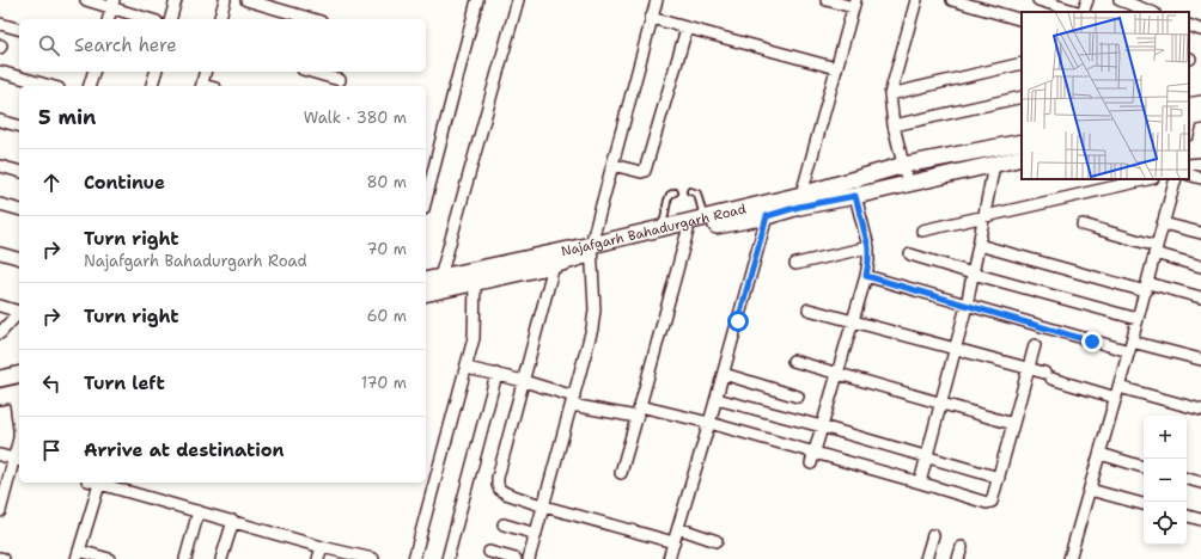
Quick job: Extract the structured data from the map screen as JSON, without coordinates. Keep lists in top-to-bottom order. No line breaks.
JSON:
{"streets":{"main road":["Najafgarh Bahadurgarh Road"]},"page":{"search":"Search here","heading":["5 min","Walk · 380 m"],"list":[["Continue","80 m"],["Turn right","Najafgarh Bahadurgarh Road","70 m"],["Turn right","60 m"],["Turn left","170 m"],"Arrive at destination"],"map_buttons":["+","−"]}}
